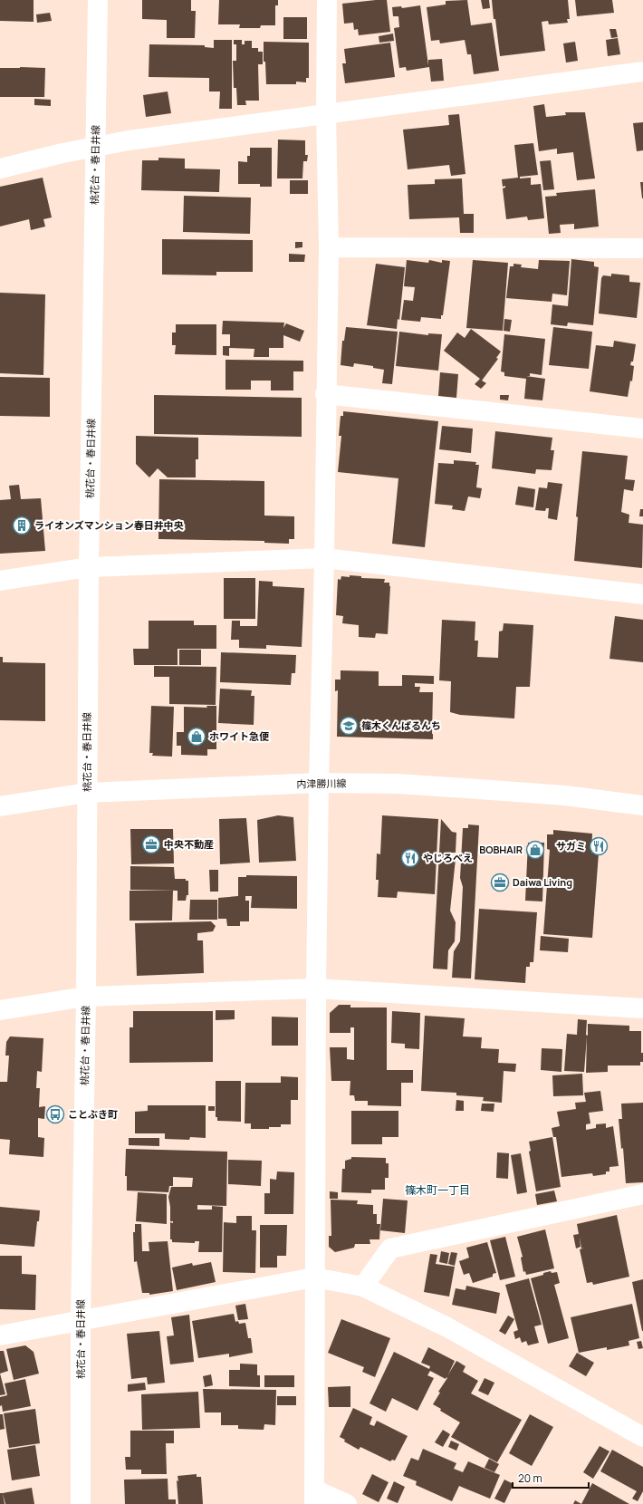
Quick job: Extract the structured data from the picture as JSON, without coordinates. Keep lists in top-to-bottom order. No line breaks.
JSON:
{"streets":{"street":["桃花台・春日井線","内津勝川線"]},"crossings":[["桃花台・春日井線","内津勝川線"]],"districts":["篠木町一丁目"],"places":{"building":["ライオンズマンション春日井中央"],"school or university":["篠木くんぱるんち"],"shop":["ホワイト急便","BOBHAIR"],"office":["中央不動産","Daiwa Living"],"restaurant":["サガミ","やじろべえ"],"bus stop":["ことぶき町"]},"scale_bar":"20 m"}
